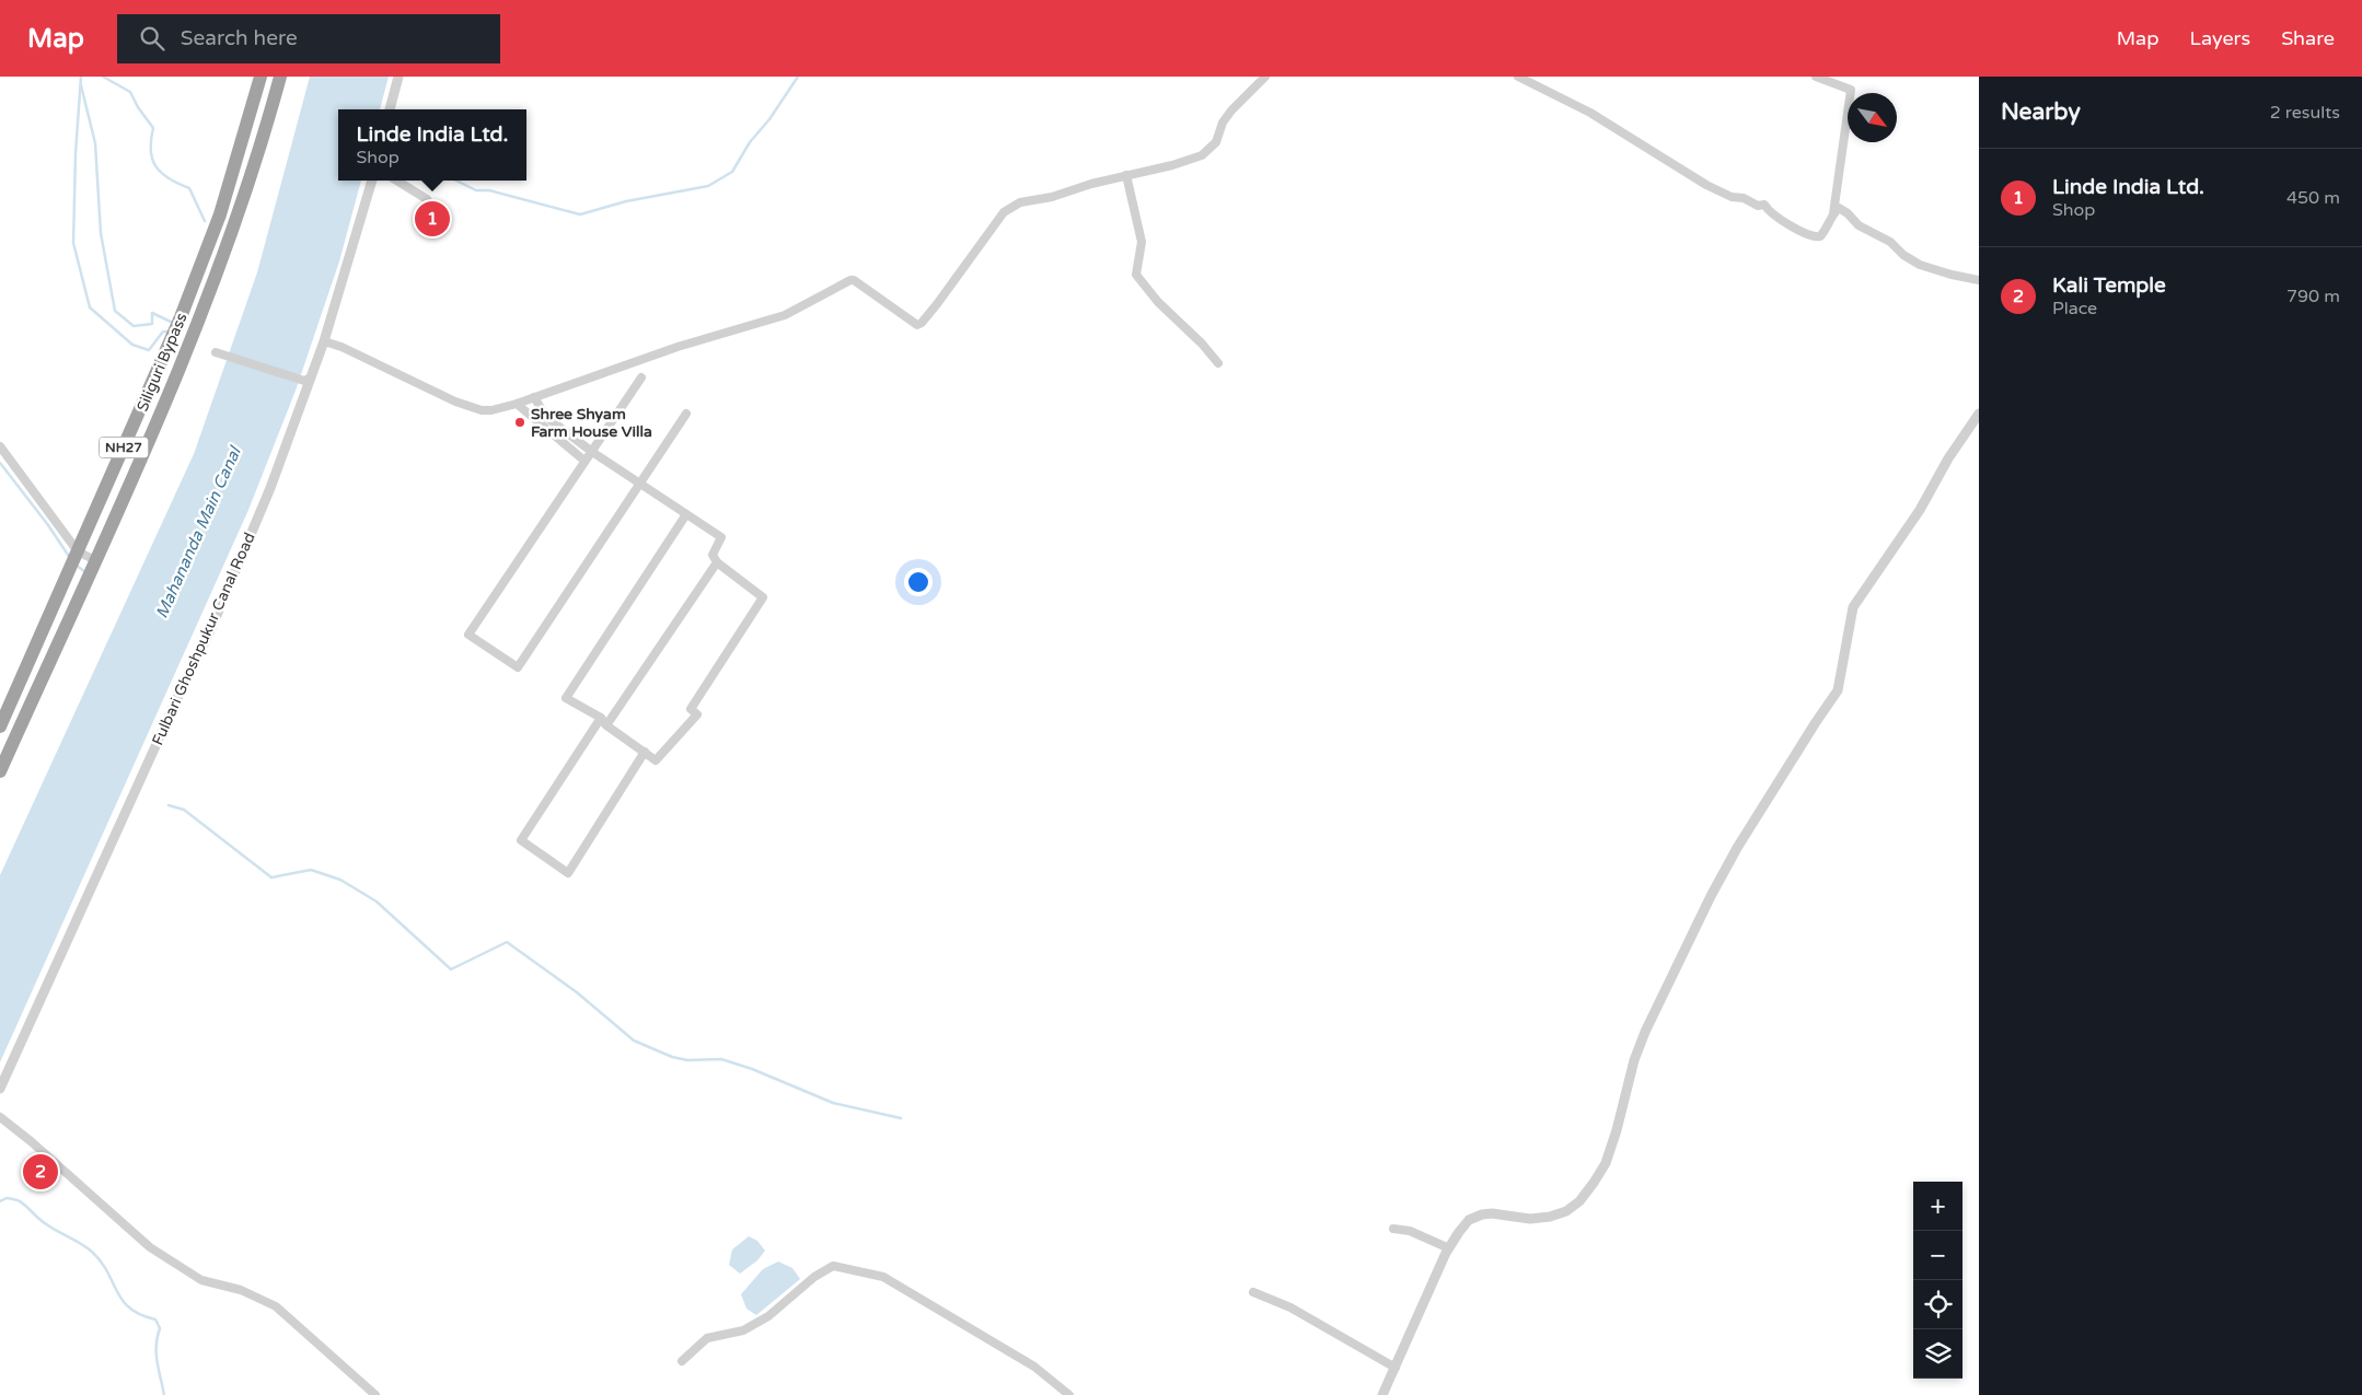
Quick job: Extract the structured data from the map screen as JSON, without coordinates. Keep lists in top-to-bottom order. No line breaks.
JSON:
{"streets":{"highway":["Siliguri Bypass","NH27"],"street":["Fulbari Ghoshpukur Canal Road"]},"water":["Mahananda Main Canal"],"places":["Shree Shyam Farm House Villa"],"north":"bottom right","page":{"header":"Map","search":"Search here","nav":["Map","Layers","Share"],"heading":["Nearby","2 results"],"popup":["Linde India Ltd.","Shop"],"list":[{"mark":"1","name":"Linde India Ltd.","note":"Shop","value":"450 m"},{"mark":"2","name":"Kali Temple","note":"Place","value":"790 m"}],"pins":["1","2"],"map_buttons":["+","−"]}}
